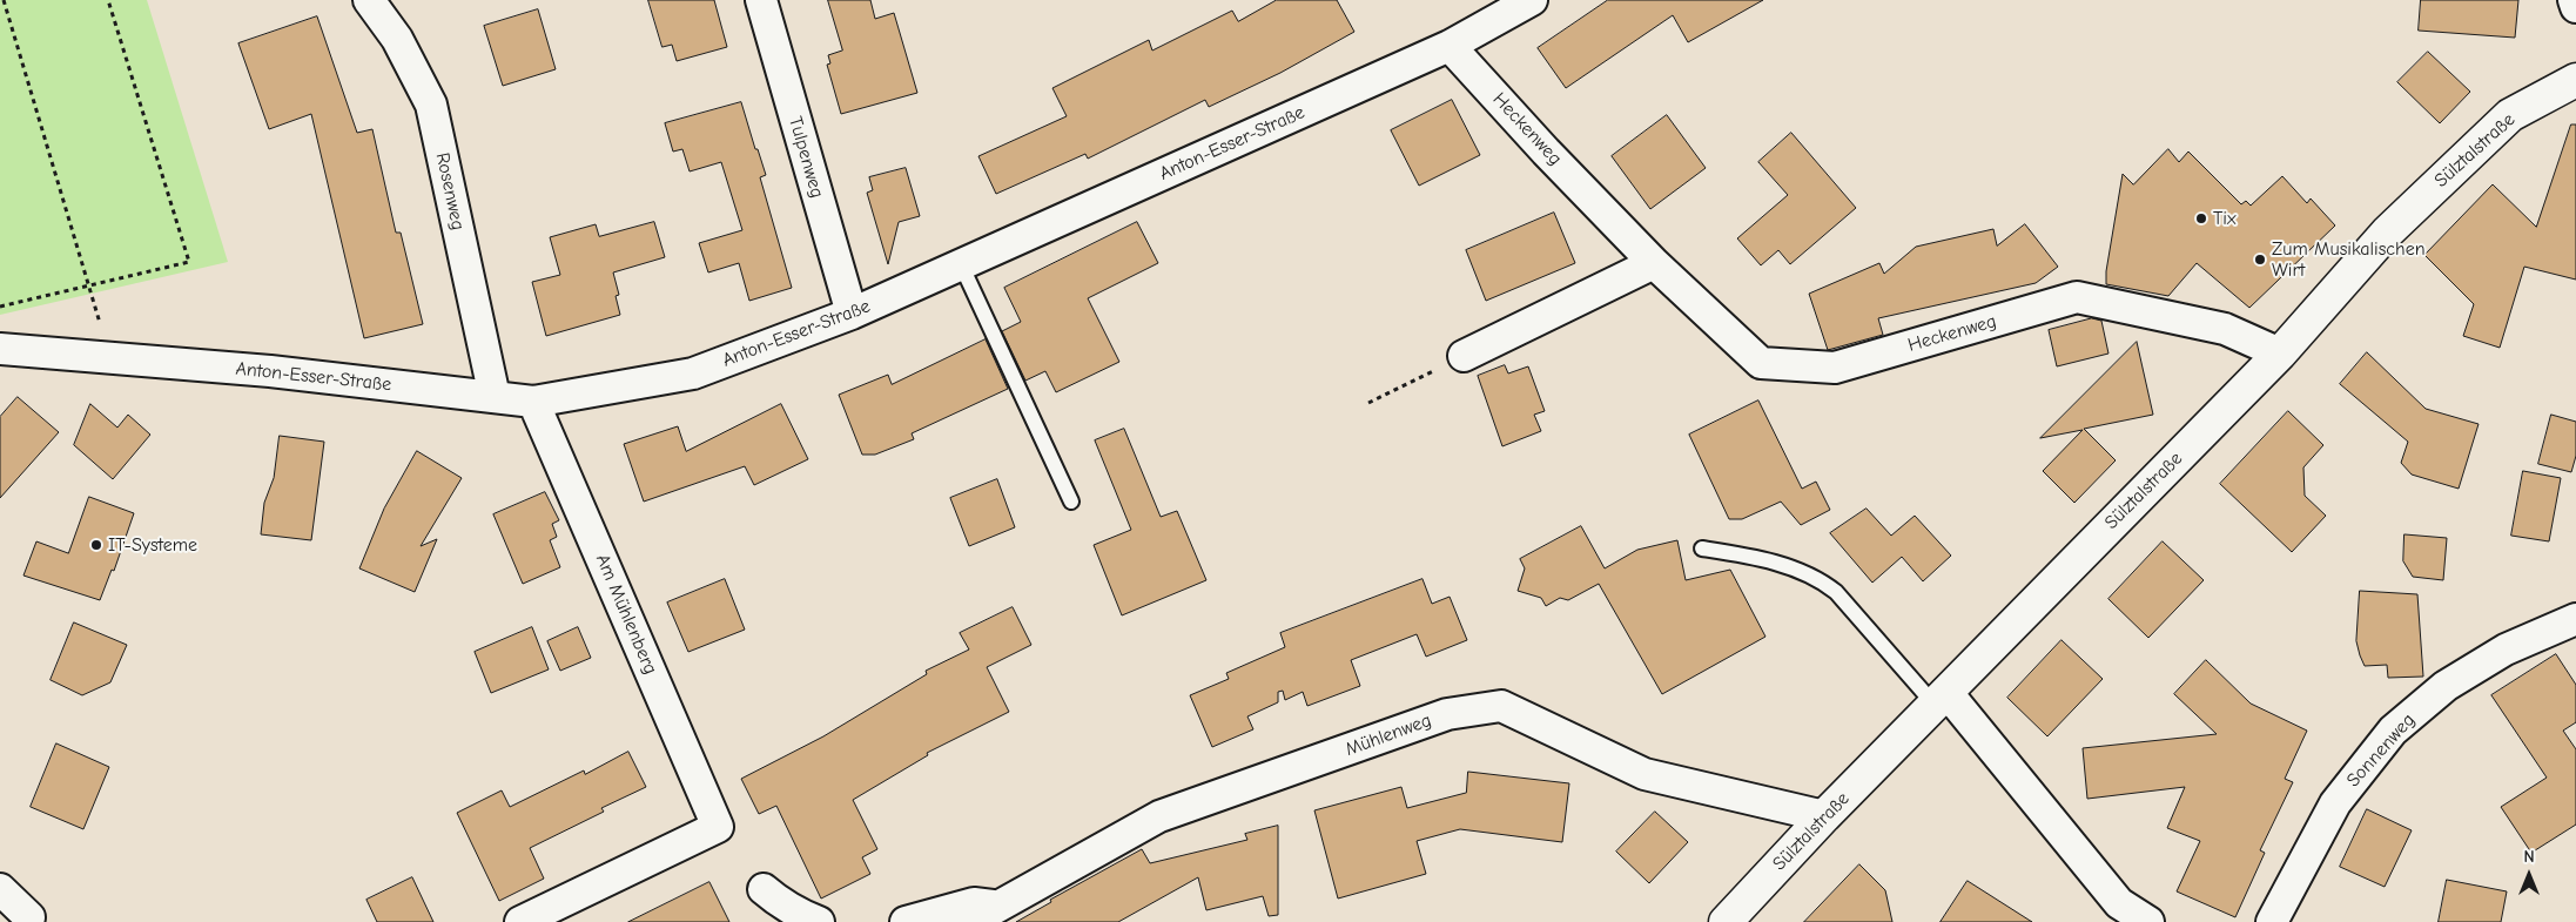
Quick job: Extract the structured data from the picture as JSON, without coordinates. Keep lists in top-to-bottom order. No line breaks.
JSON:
{"streets":{"main road":["Sülztalstraße"],"street":["Heckenweg","Anton-Esser-Straße","Tulpenweg","Rosenweg","Am Mühlenberg","Mühlenweg","Sonnenweg"]},"crossings":[["Heckenweg","Anton-Esser-Straße"],["Heckenweg","Sülztalstraße"],["Anton-Esser-Straße","Tulpenweg"],["Anton-Esser-Straße","Rosenweg"],["Anton-Esser-Straße","Am Mühlenberg"],["Sülztalstraße","Mühlenweg"]],"places":["Tix","Zum Musikalischen Wirt","IT-Systeme"],"north":"top"}
